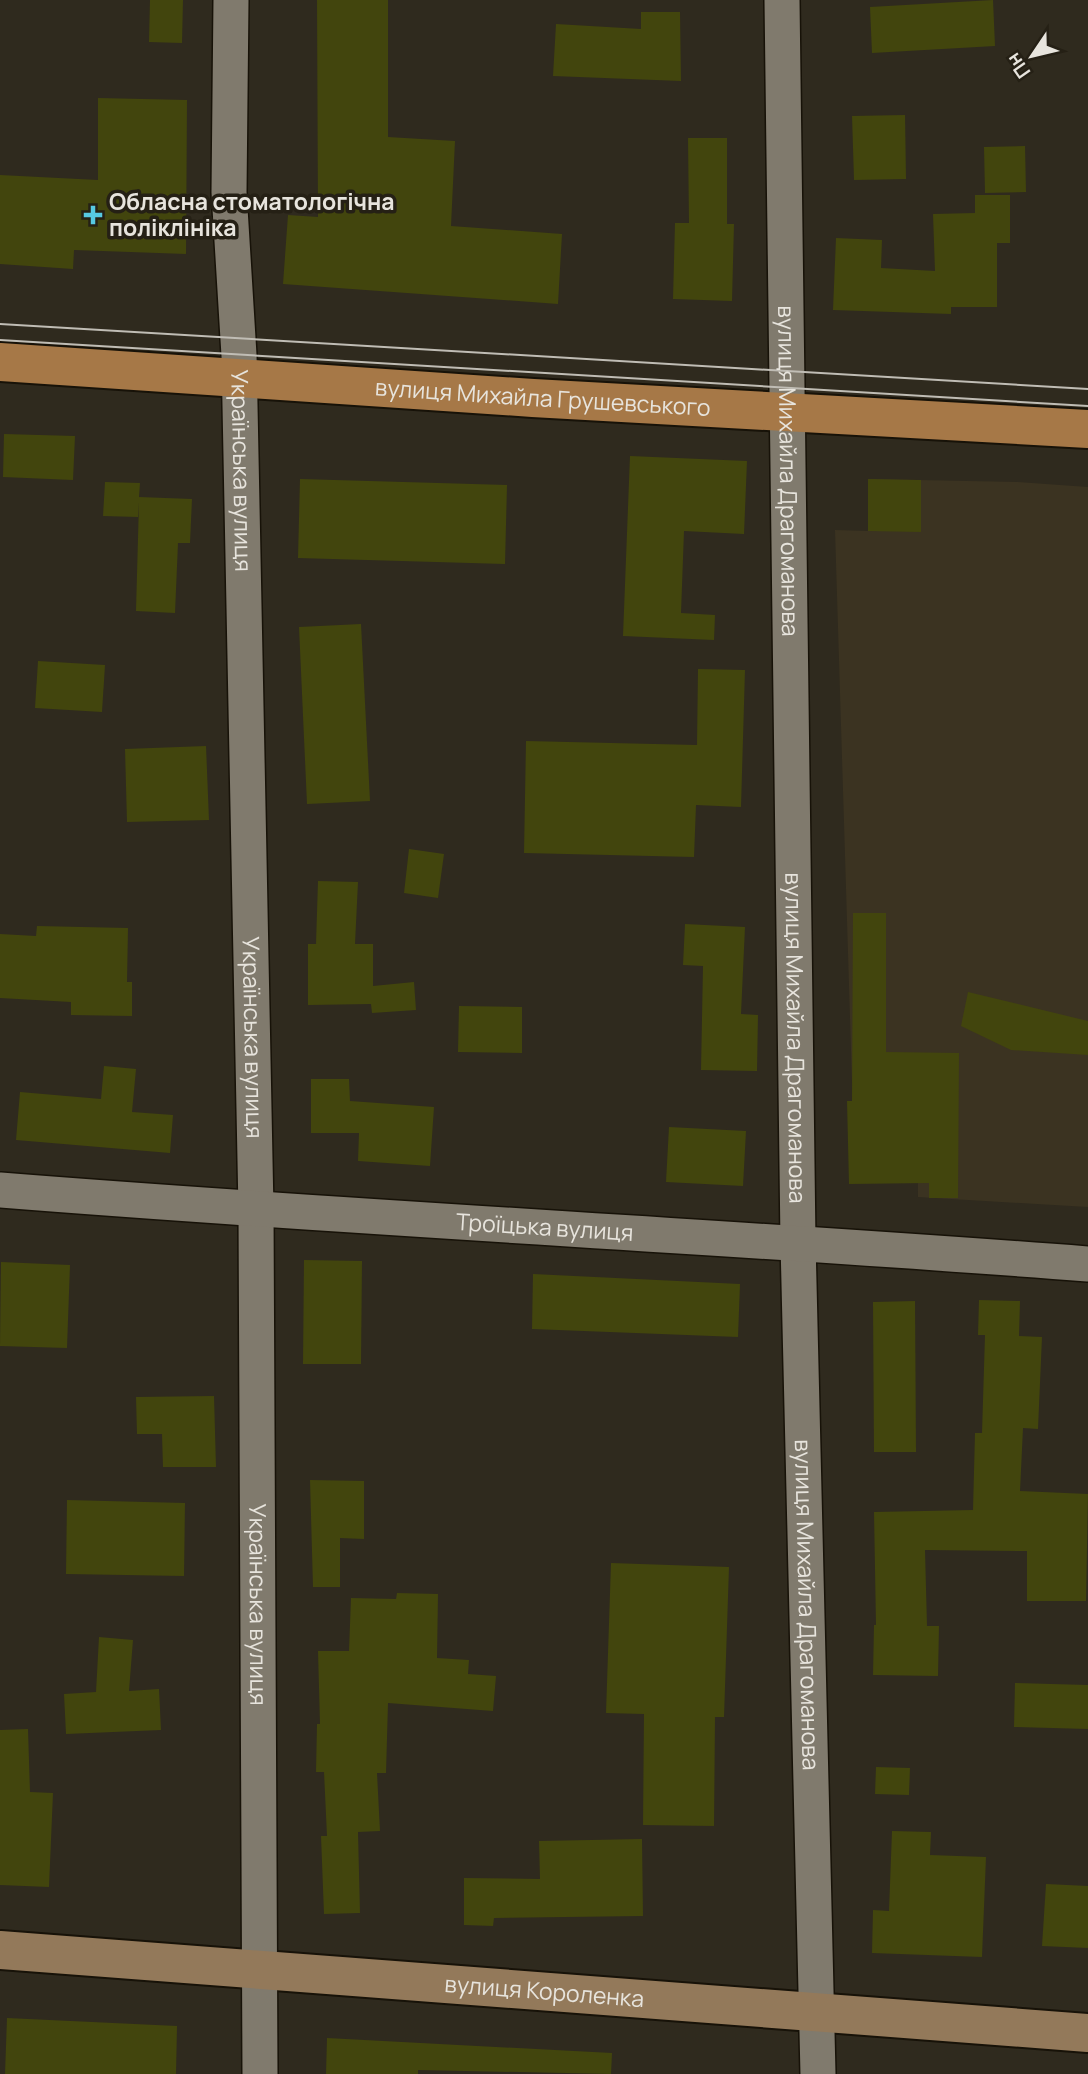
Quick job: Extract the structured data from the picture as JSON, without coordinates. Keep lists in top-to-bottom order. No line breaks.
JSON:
{"streets":{"main road":["вулиця Михайла Грушевського"],"street":["Українська вулиця","вулиця Михайла Драгоманова","Троїцька вулиця","вулиця Короленка"]},"crossings":[["вулиця Михайла Грушевського","Українська вулиця"],["вулиця Михайла Грушевського","вулиця Михайла Драгоманова"],["Українська вулиця","Троїцька вулиця"],["Українська вулиця","вулиця Короленка"],["вулиця Михайла Драгоманова","Троїцька вулиця"],["вулиця Михайла Драгоманова","вулиця Короленка"]],"places":{"health":["Обласна стоматологічна поліклініка"]},"north":"bottom left"}
